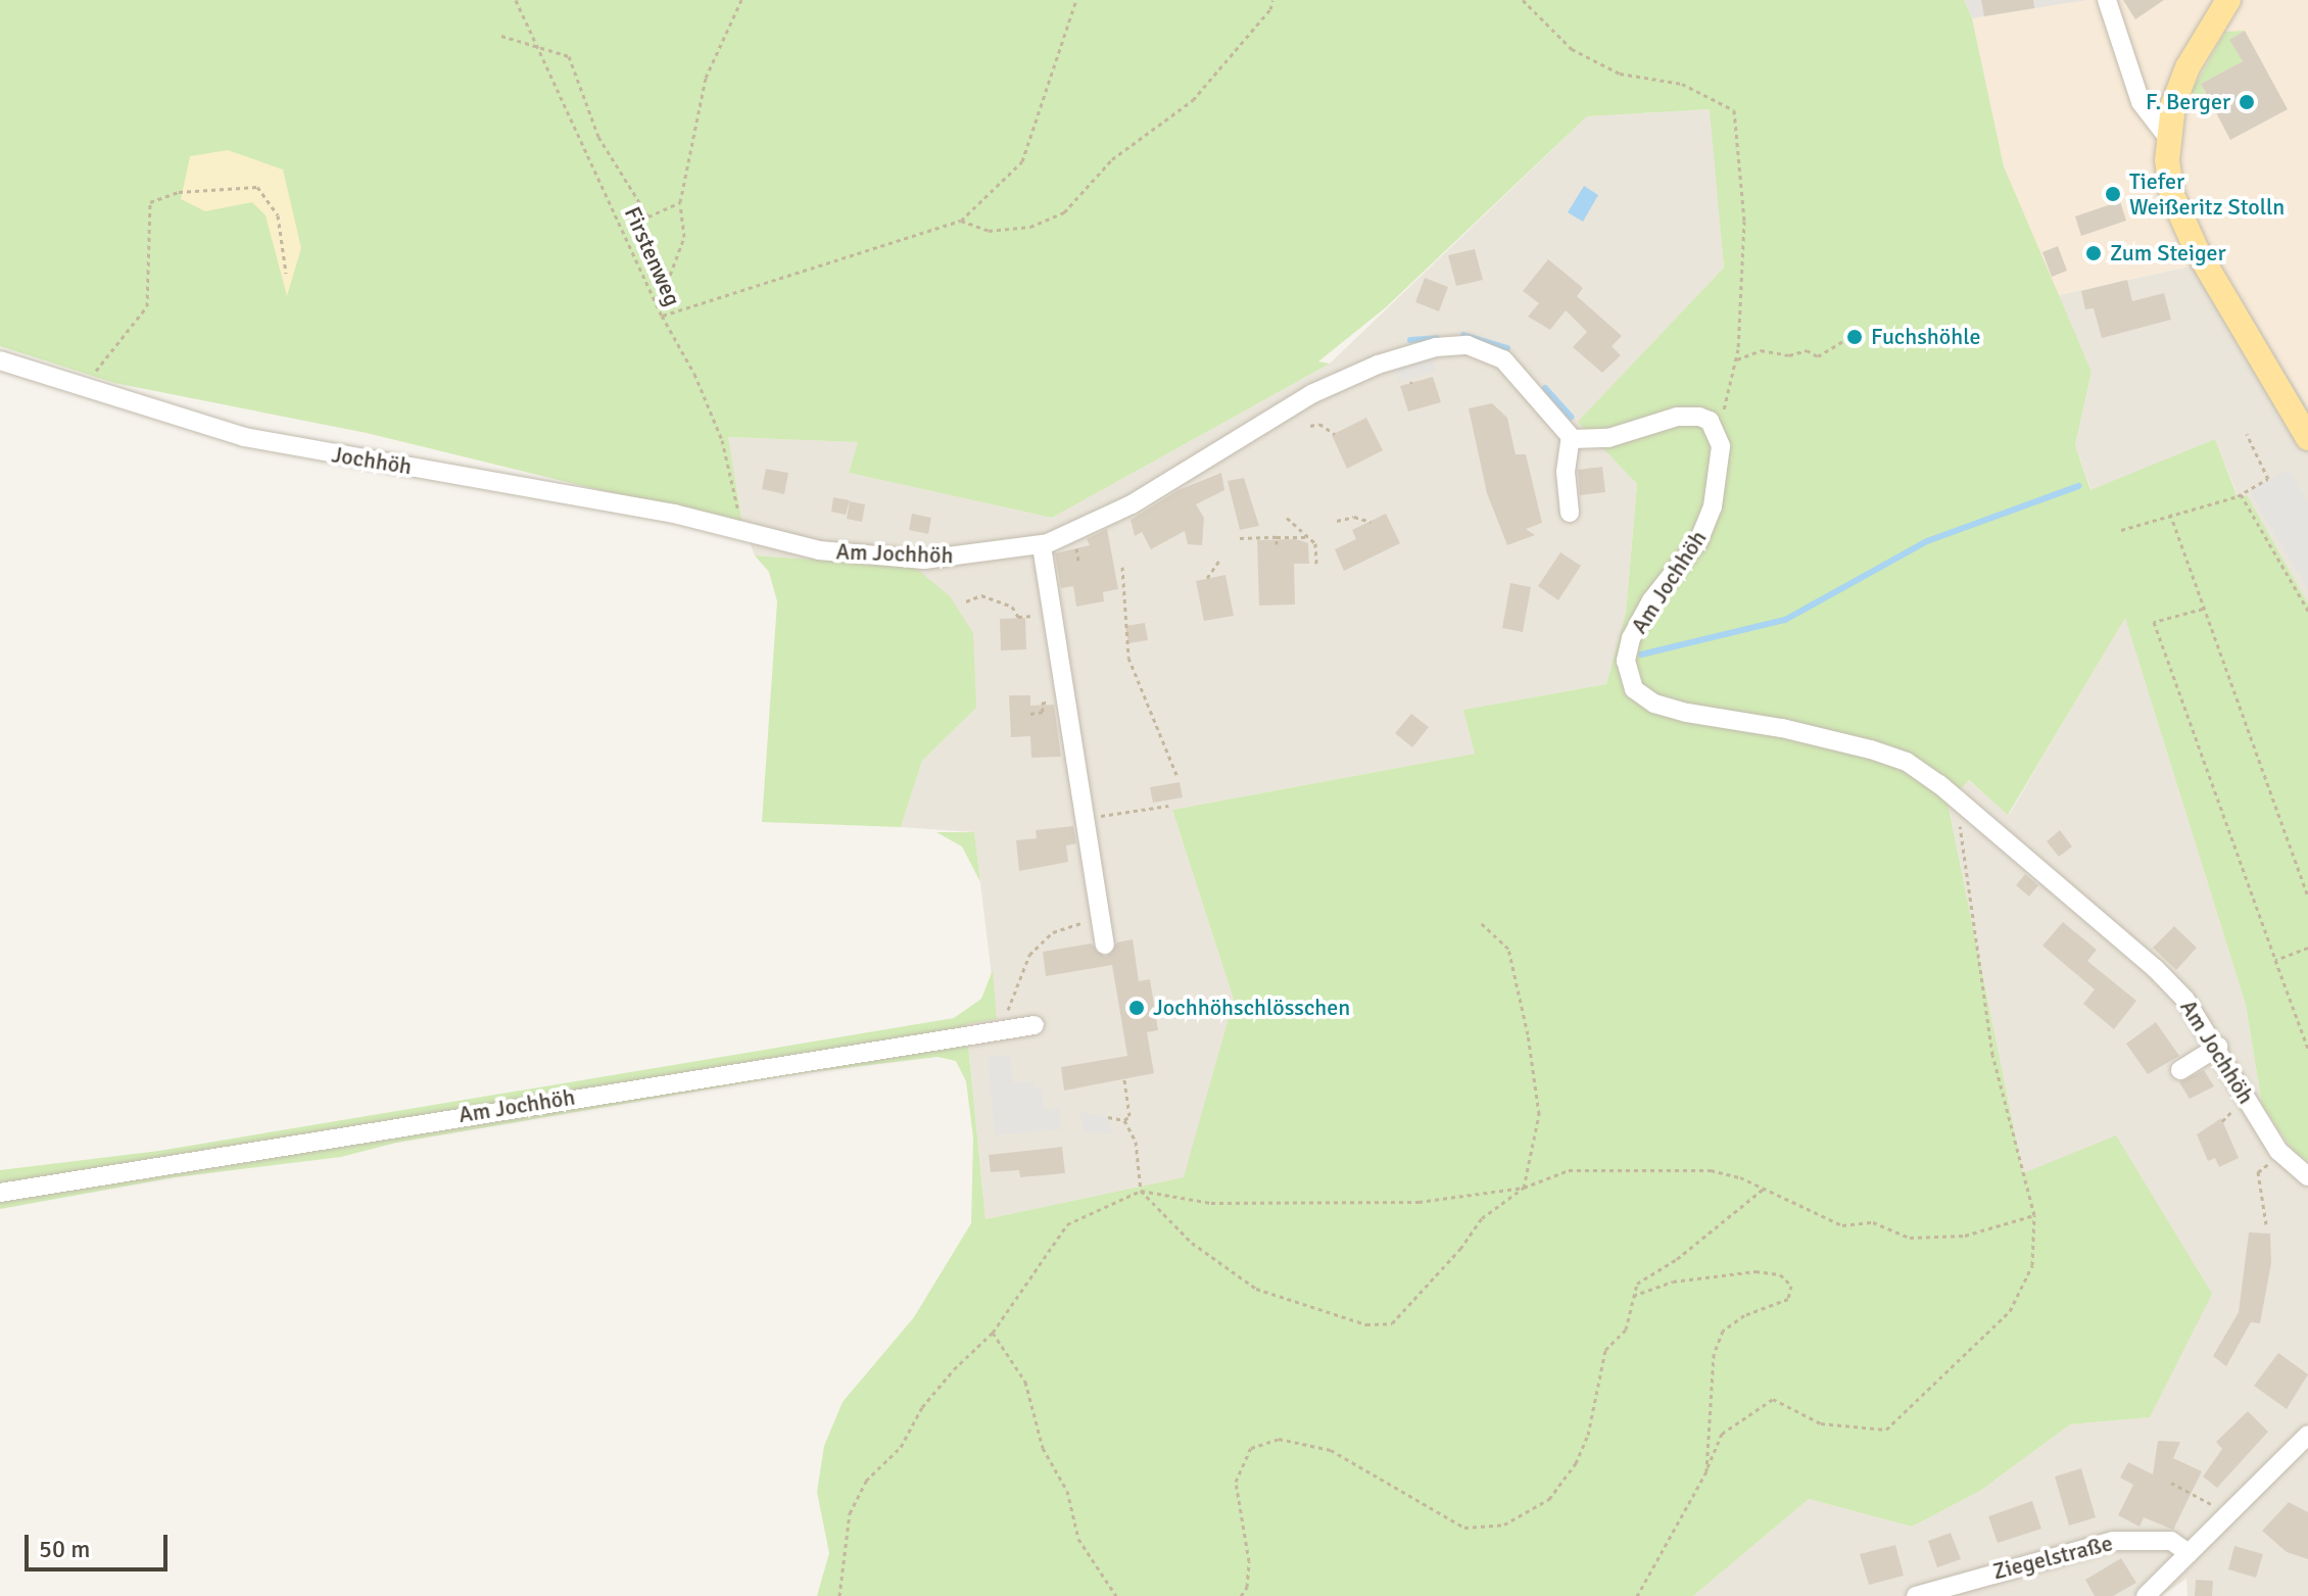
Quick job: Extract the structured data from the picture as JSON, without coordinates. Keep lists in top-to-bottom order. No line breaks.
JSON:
{"streets":{"street":["Jochhöh","Am Jochhöh","Ziegelstraße"],"path":["Firstenweg"]},"crossings":[["Firstenweg","Jochhöh"],["Firstenweg","Am Jochhöh"],["Jochhöh","Am Jochhöh"]],"places":["F. Berger","Tiefer Weißeritz Stolln","Zum Steiger","Fuchshöhle","Jochhöhschlösschen"],"scale_bar":"50 m"}
